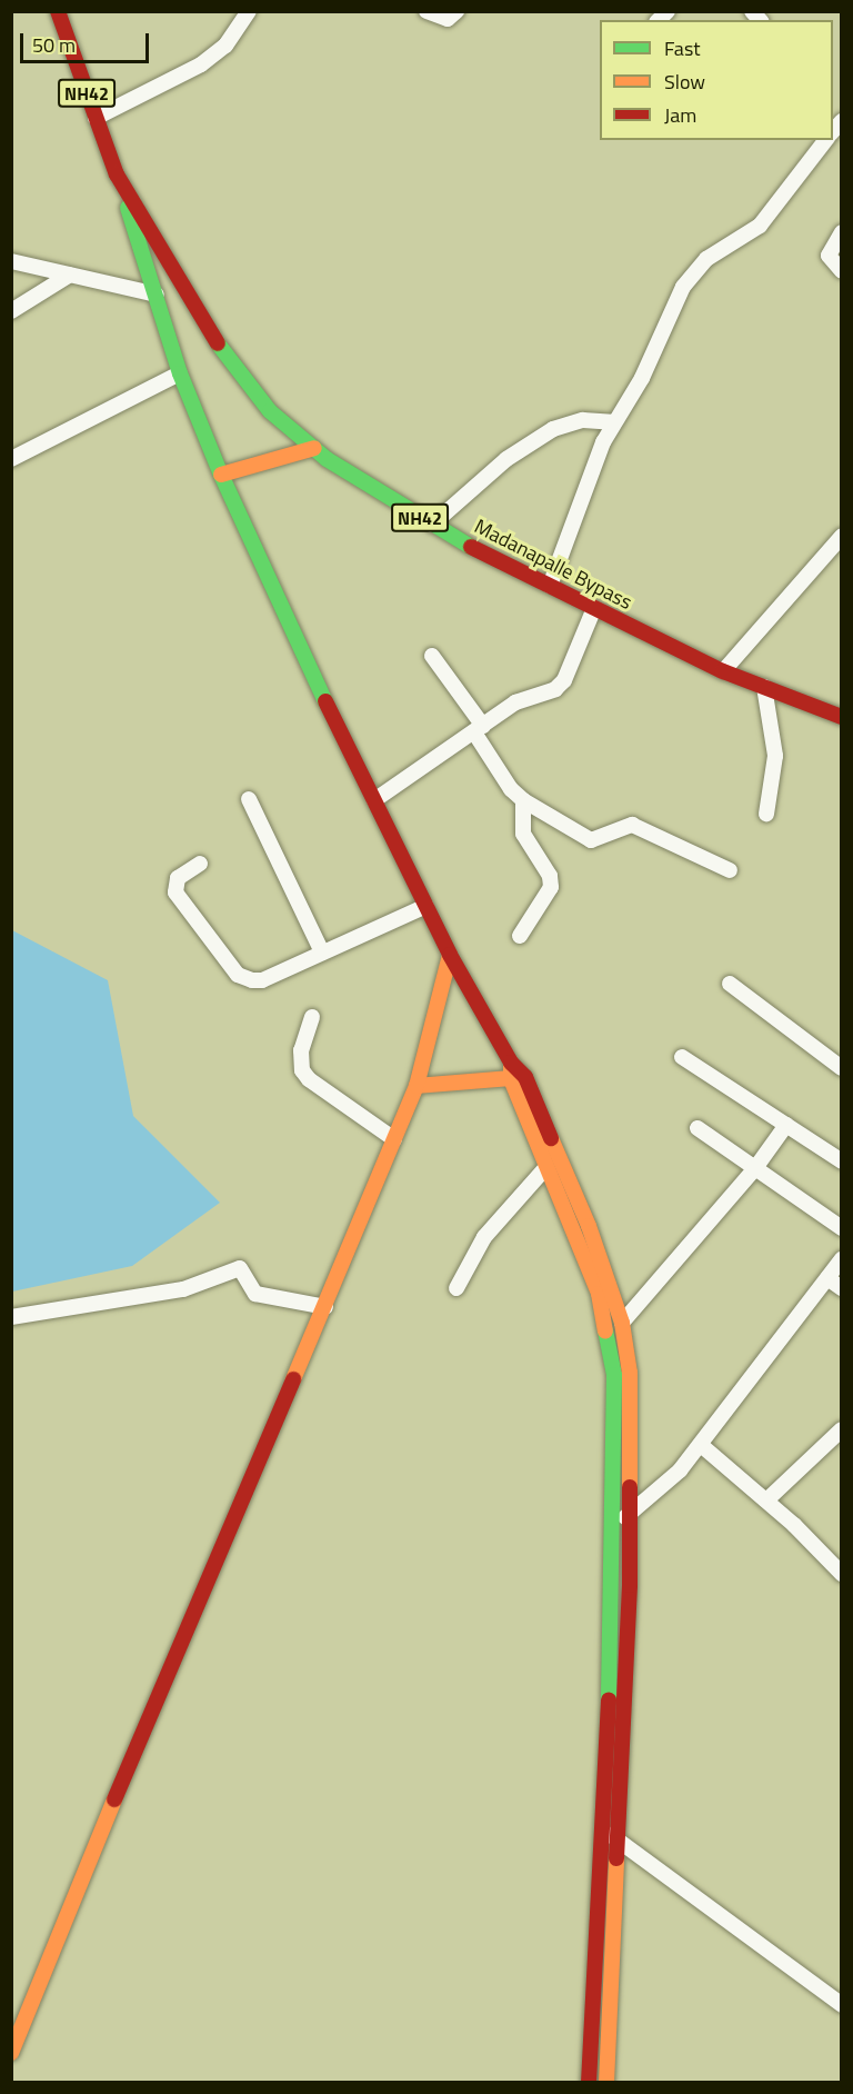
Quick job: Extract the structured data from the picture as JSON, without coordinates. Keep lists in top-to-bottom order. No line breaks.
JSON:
{"streets":{"main road":["NH42","Madanapalle Bypass"]},"crossings":[["NH42","Madanapalle Bypass"]],"legend":["Fast","Slow","Jam"],"scale_bar":"50 m"}
